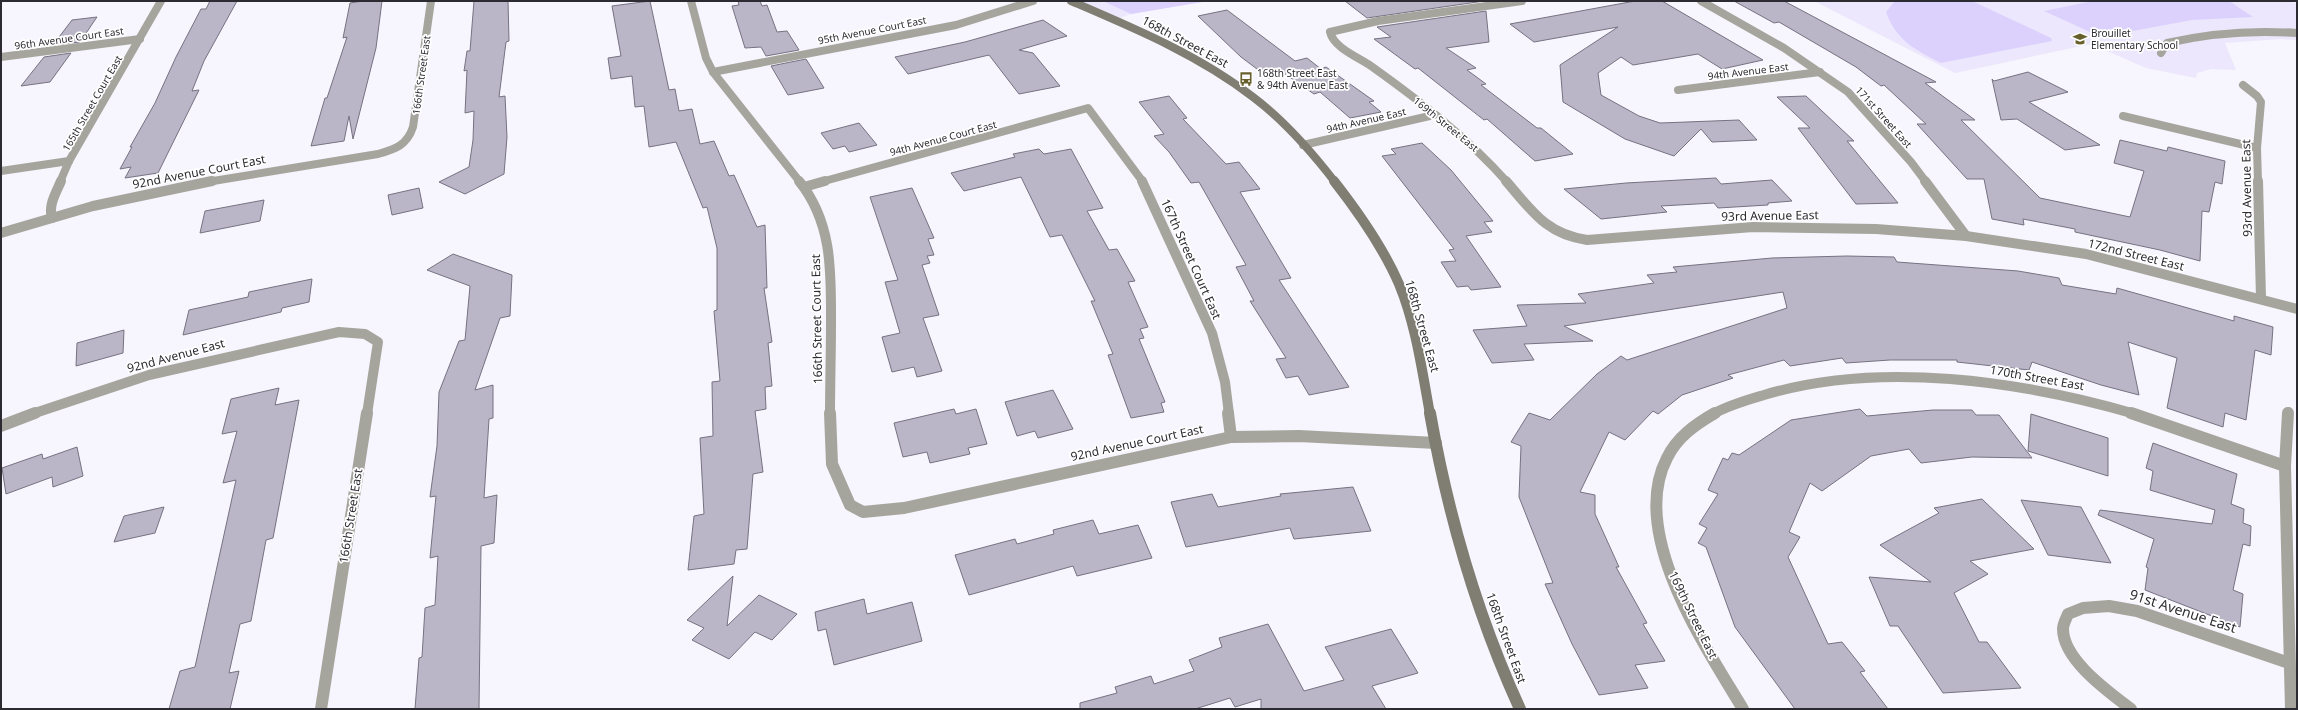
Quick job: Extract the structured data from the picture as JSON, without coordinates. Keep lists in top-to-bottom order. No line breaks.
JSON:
{"streets":{"street":["95th Avenue Court East","96th Avenue Court East","168th Street East","94th Avenue East","166th Street East","165th Street Court East","171st Street East","169th Street East","94th Avenue Court East","92nd Avenue Court East","93rd Avenue East","172nd Street East","167th Street Court East","166th Street Court East","92nd Avenue East","170th Street East","91st Avenue East"]},"crossings":[["95th Avenue Court East","166th Street Court East"],["96th Avenue Court East","165th Street Court East"],["168th Street East","94th Avenue East"],["168th Street East","92nd Avenue Court East"],["94th Avenue East","171st Street East"],["94th Avenue East","169th Street East"],["166th Street East","92nd Avenue Court East"],["166th Street East","92nd Avenue East"],["165th Street Court East","92nd Avenue Court East"],["171st Street East","93rd Avenue East"],["171st Street East","172nd Street East"],["169th Street East","93rd Avenue East"],["169th Street East","170th Street East"],["94th Avenue Court East","167th Street Court East"],["94th Avenue Court East","166th Street Court East"],["92nd Avenue Court East","167th Street Court East"],["92nd Avenue Court East","166th Street Court East"],["93rd Avenue East","172nd Street East"]],"places":{"school or university":["Brouillet Elementary School"],"bus stop":["168th Street East & 94th Avenue East"]}}
